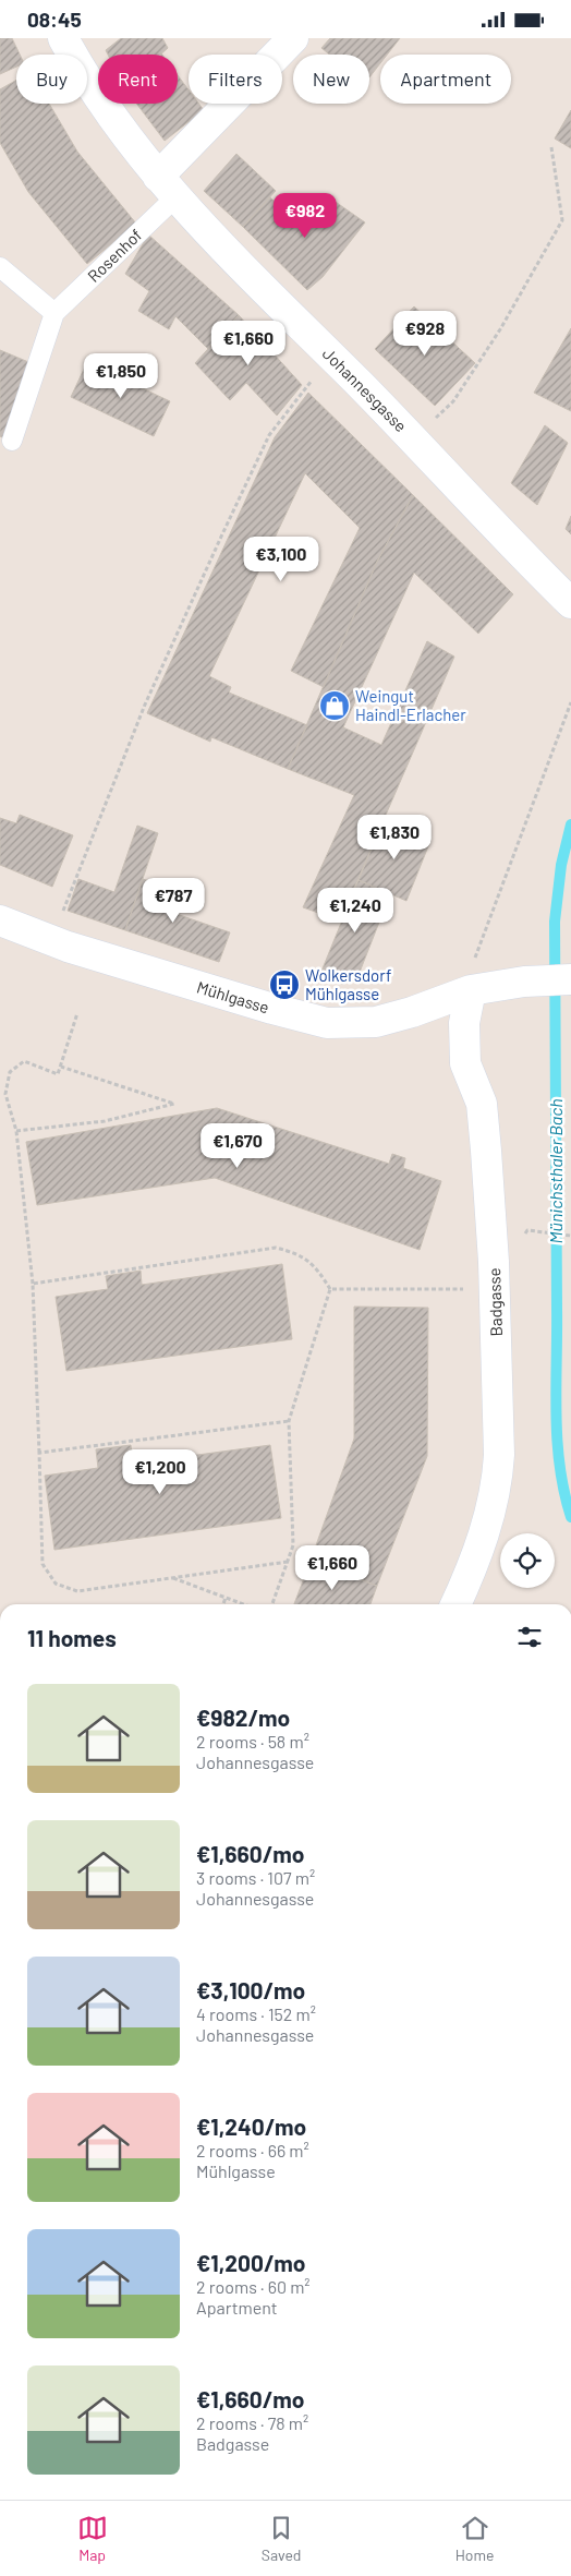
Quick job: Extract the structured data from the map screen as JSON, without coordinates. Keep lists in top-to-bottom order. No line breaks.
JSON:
{"streets":{"street":["Johannesgasse","Mühlgasse","Badgasse"],"lane":["Rosenhof"]},"crossings":[["Rosenhof","Johannesgasse"],["Mühlgasse","Badgasse"]],"water":["Münichsthaler Bach"],"places":{"shop":["Weingut Haindl-Erlacher"],"bus stop":["Wolkersdorf Mühlgasse"]},"page":{"status":"08:45","chip":["Buy","Rent","Filters","New","Apartment"],"price":["€982","€928","€1,660","€1,850","€3,100","€1,830","€787","€1,240","€1,670","€1,200","€1,660"],"heading":"11 homes","list":[{"name":"€982/mo","note":"2 rooms · 58 m² · Johannesgasse"},{"name":"€1,660/mo","note":"3 rooms · 107 m² · Johannesgasse"},{"name":"€3,100/mo","note":"4 rooms · 152 m² · Johannesgasse"},{"name":"€1,240/mo","note":"2 rooms · 66 m² · Mühlgasse"},{"name":"€1,200/mo","note":"2 rooms · 60 m² · Apartment"},{"name":"€1,660/mo","note":"2 rooms · 78 m² · Badgasse"}],"tabs":["Map","Saved","Home"]}}
